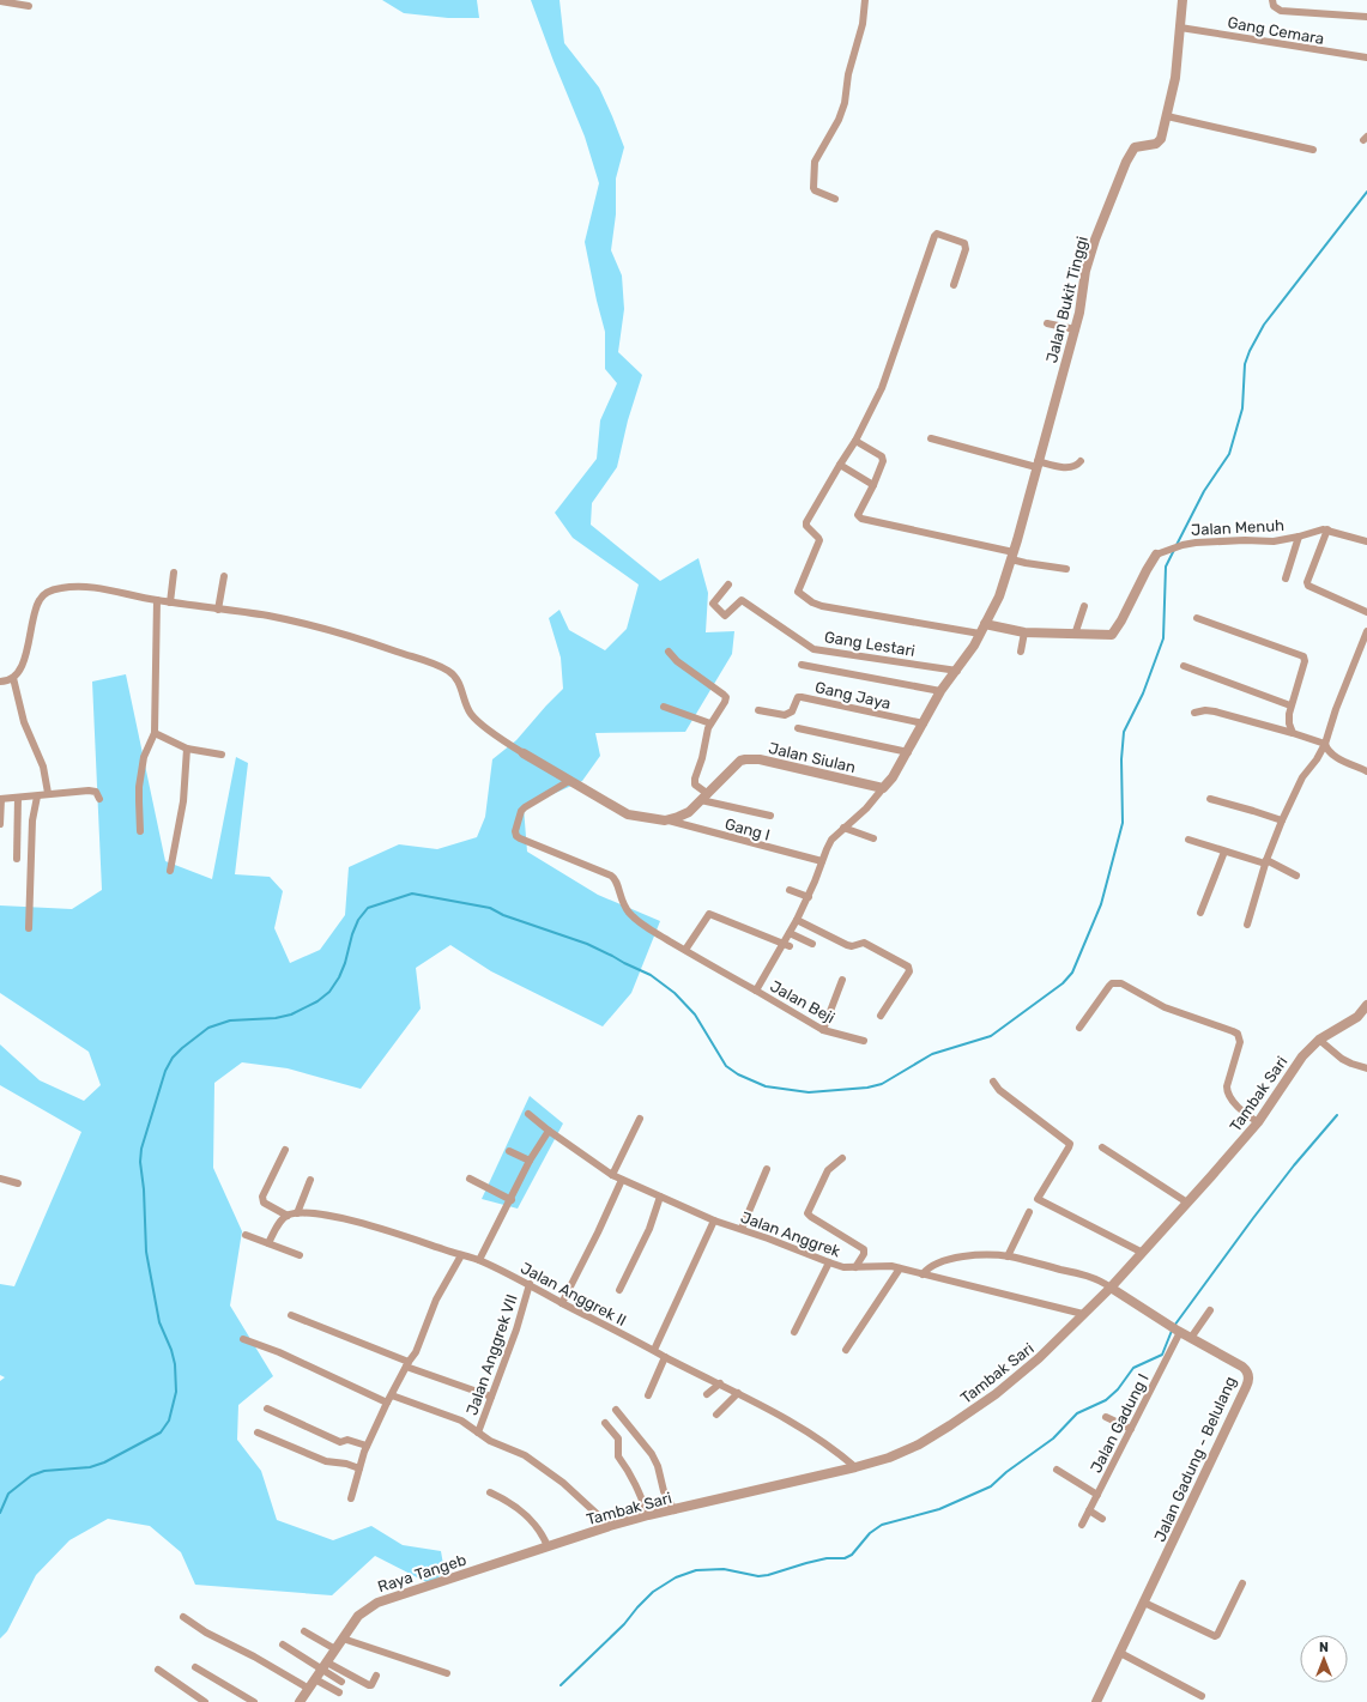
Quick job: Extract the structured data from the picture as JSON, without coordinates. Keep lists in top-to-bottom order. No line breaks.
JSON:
{"streets":{"street":["Gang Cemara","Jalan Bukit Tinggi","Jalan Menuh","Gang Lestari","Gang Jaya","Jalan Siulan","Gang I","Jalan Beji","Tambak Sari","Jalan Anggrek","Jalan Anggrek II","Jalan Anggrek VII","Jalan Gadung I","Jalan Gadung - Belulang","Raya Tangeb"]},"crossings":[["Gang Cemara","Jalan Bukit Tinggi"],["Jalan Bukit Tinggi","Jalan Menuh"],["Jalan Siulan","Gang I"],["Jalan Siulan","Jalan Beji"],["Tambak Sari","Jalan Anggrek"],["Tambak Sari","Jalan Anggrek II"],["Tambak Sari","Jalan Gadung - Belulang"],["Tambak Sari","Raya Tangeb"],["Jalan Anggrek II","Jalan Anggrek VII"],["Jalan Gadung I","Jalan Gadung - Belulang"]],"north":"top"}
